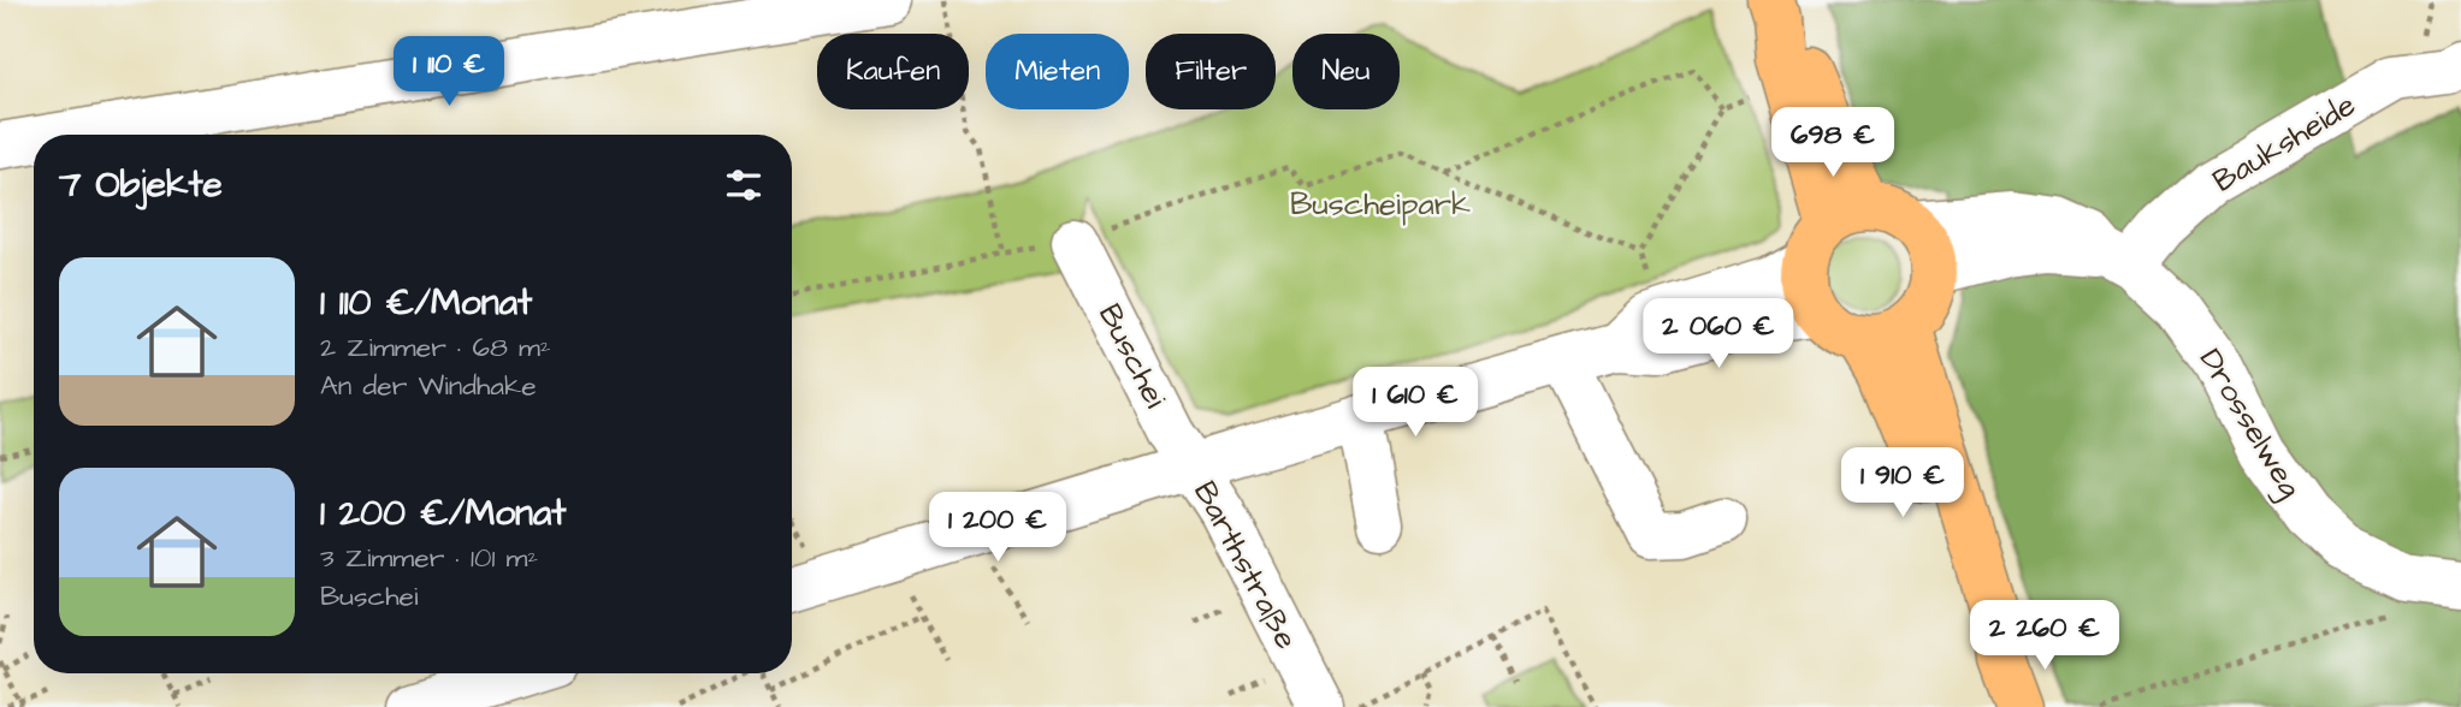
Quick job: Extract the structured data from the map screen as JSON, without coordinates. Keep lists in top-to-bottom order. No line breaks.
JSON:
{"streets":{"street":["Bauksheide","Buschei","Drosselweg","Barthstraße"]},"crossings":[["Bauksheide","Drosselweg"],["Buschei","Barthstraße"]],"parks":["Buscheipark"],"page":{"chip":["Kaufen","Mieten","Filter","Neu"],"price":["1 110 €","698 €","2 060 €","1 610 €","1 910 €","1 200 €","2 260 €"],"heading":"7 Objekte","list":[{"name":"1 110 €/Monat","note":"2 Zimmer · 68 m² · An der Windhake"},{"name":"1 200 €/Monat","note":"3 Zimmer · 101 m² · Buschei"}]}}
